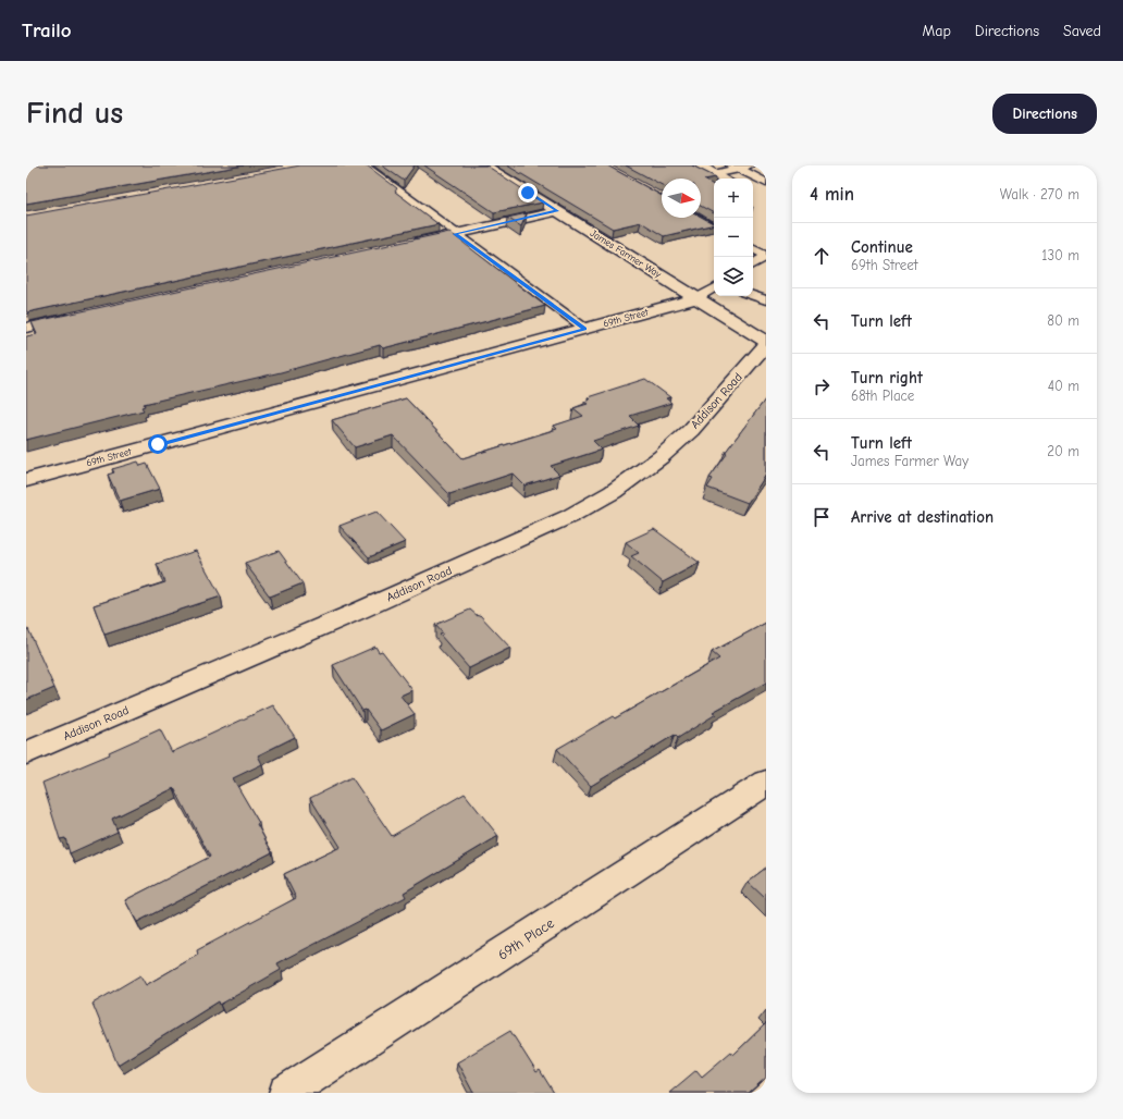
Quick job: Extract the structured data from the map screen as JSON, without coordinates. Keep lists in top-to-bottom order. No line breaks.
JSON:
{"streets":{"street":["James Farmer Way","69th Street","Addison Road","69th Place"]},"crossings":[["James Farmer Way","69th Street"],["James Farmer Way","Addison Road"]],"north":"right","page":{"header":"Trailo","nav":["Map","Directions","Saved"],"buttons":"Directions","title":"Find us","heading":["4 min","Walk · 270 m"],"map_buttons":["+","−"],"list":[["Continue","69th Street","130 m"],["Turn left","80 m"],["Turn right","68th Place","40 m"],["Turn left","James Farmer Way","20 m"],"Arrive at destination"]}}
